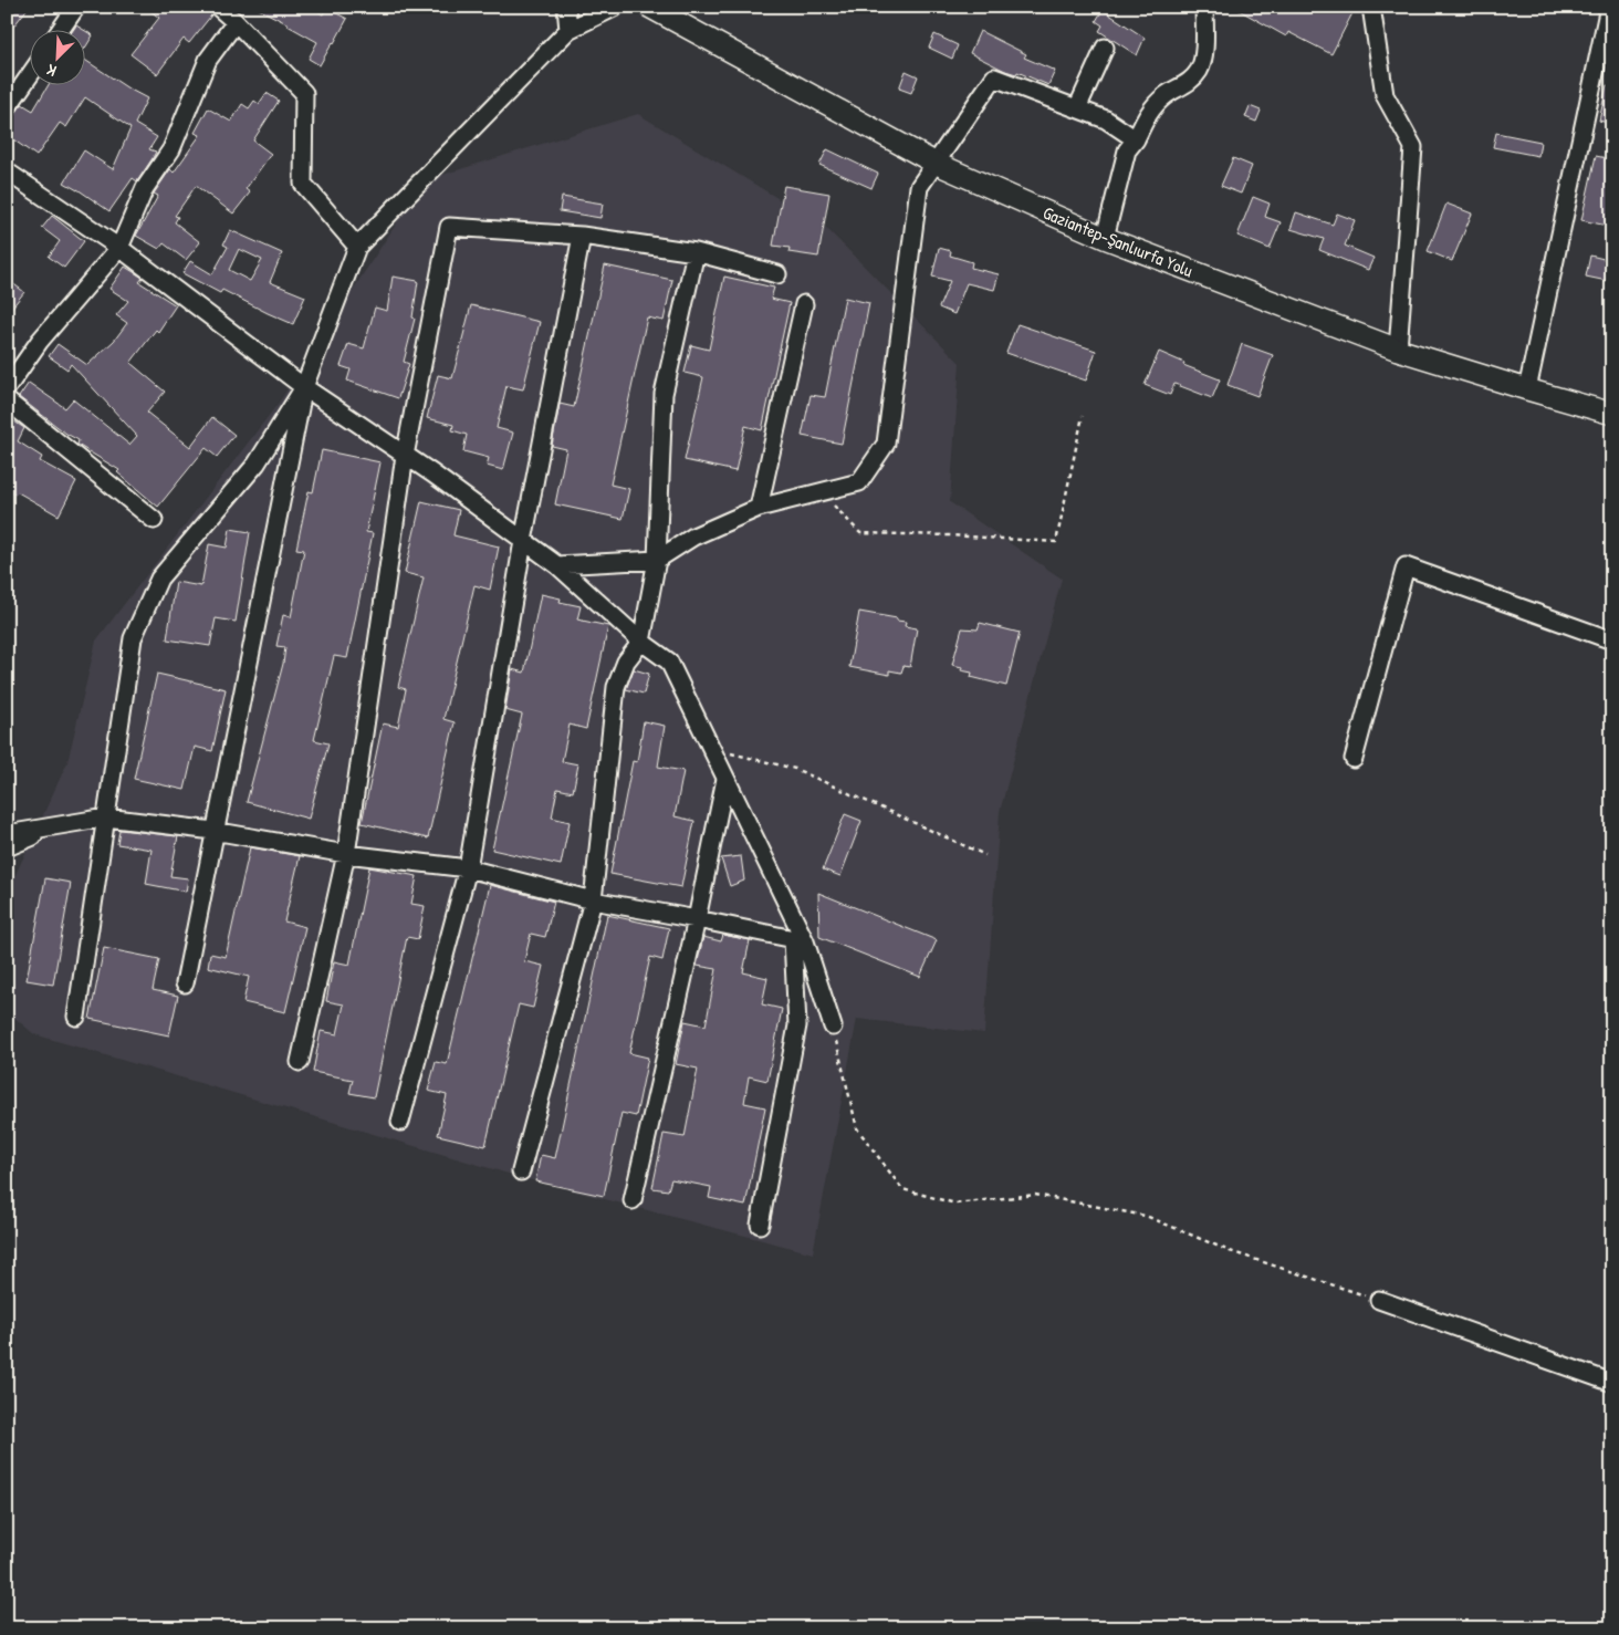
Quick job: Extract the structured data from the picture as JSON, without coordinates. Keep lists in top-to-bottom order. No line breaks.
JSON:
{"streets":{"main road":["Gaziantep-Şanlıurfa Yolu"]},"north":"bottom left"}
